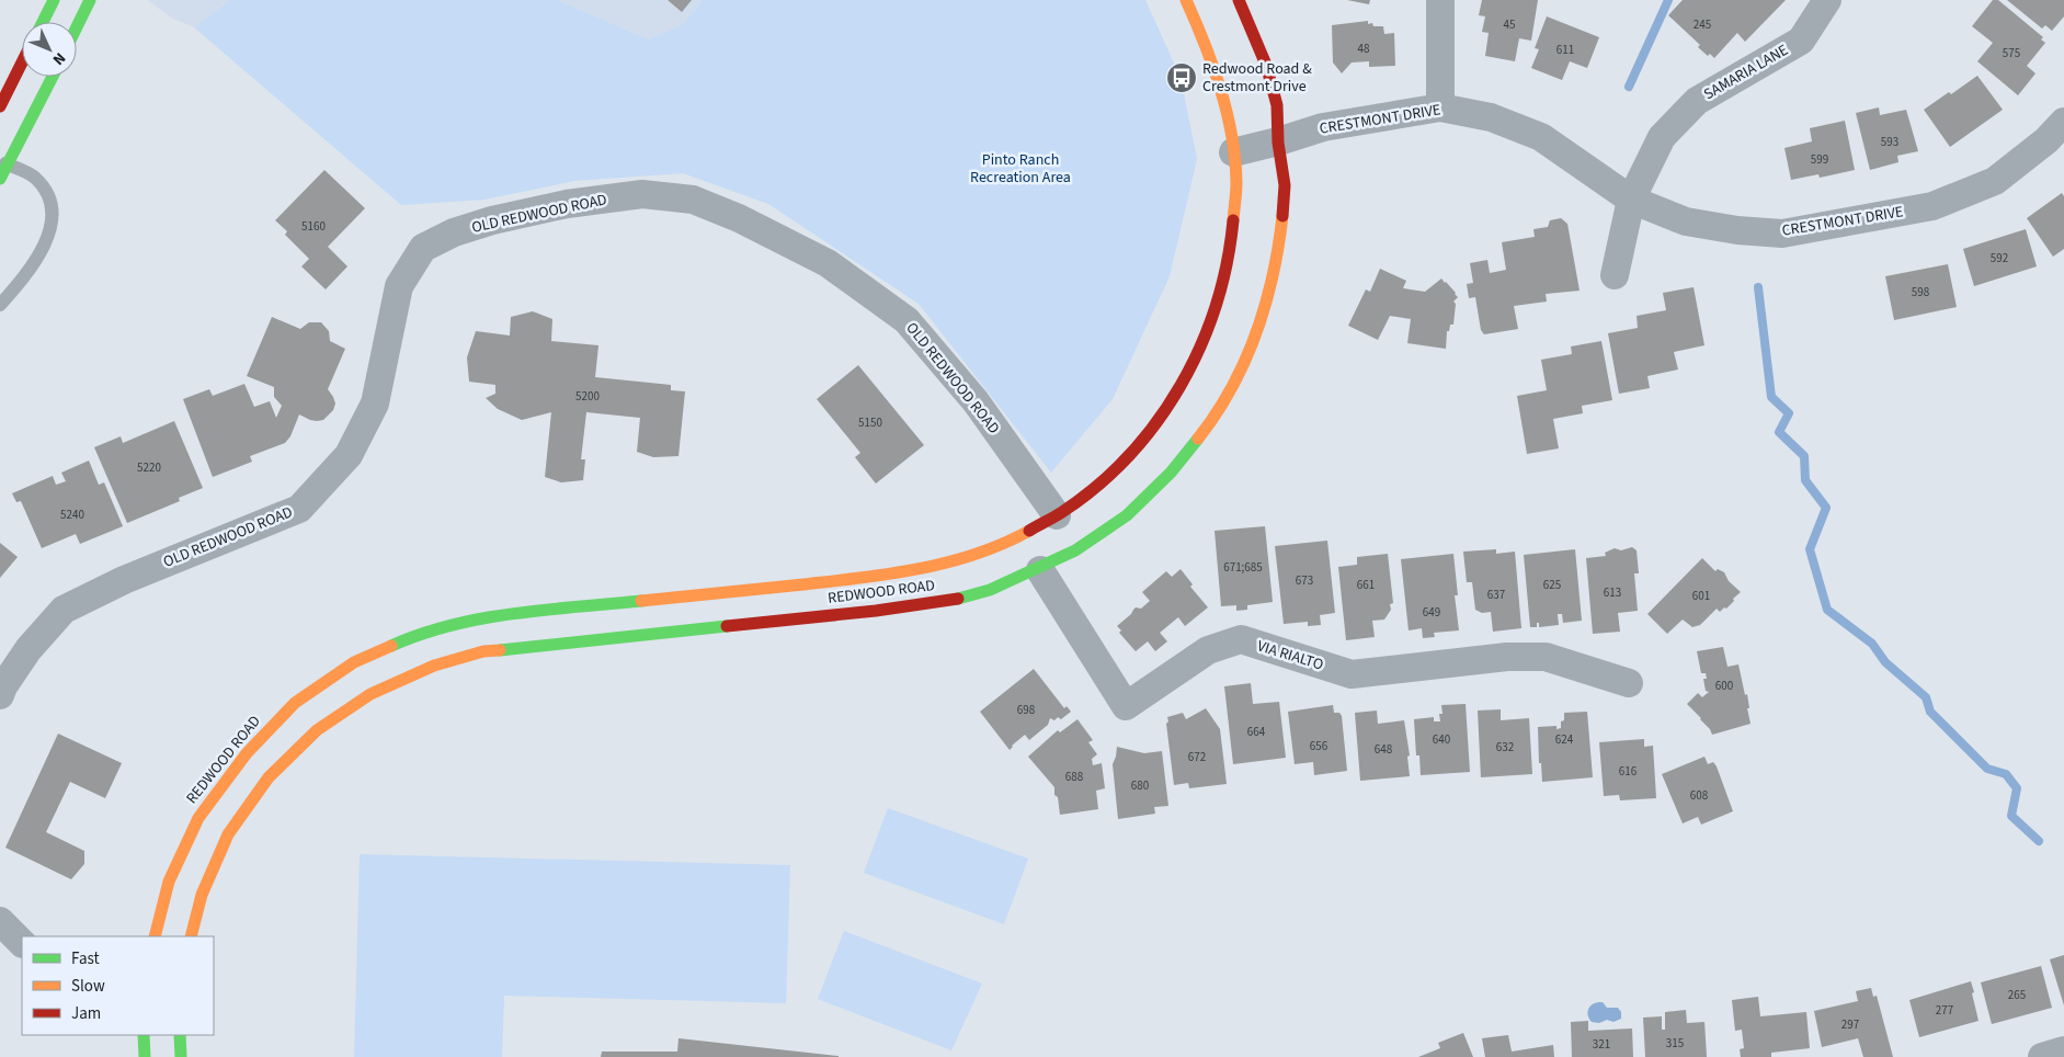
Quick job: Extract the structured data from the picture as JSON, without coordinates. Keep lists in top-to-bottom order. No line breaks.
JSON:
{"streets":{"main road":["REDWOOD ROAD"],"street":["SAMARIA LANE","CRESTMONT DRIVE","OLD REDWOOD ROAD","VIA RIALTO"]},"crossings":[["SAMARIA LANE","CRESTMONT DRIVE"],["CRESTMONT DRIVE","REDWOOD ROAD"],["OLD REDWOOD ROAD","REDWOOD ROAD"],["REDWOOD ROAD","VIA RIALTO"]],"parks":["Pinto Ranch Recreation Area"],"places":{"bus stop":["Redwood Road & Crestmont Drive"]},"house_numbers":["45","245","48","611","575","593","599","5160","592","598","5200","5150","5220","5240","671;685","673","661","625","613","637","601","649","600","698","664","640","624","656","632","648","672","616","688","680","608","265","277","297","315","321"],"legend":["Fast","Slow","Jam"],"north":"bottom right"}
